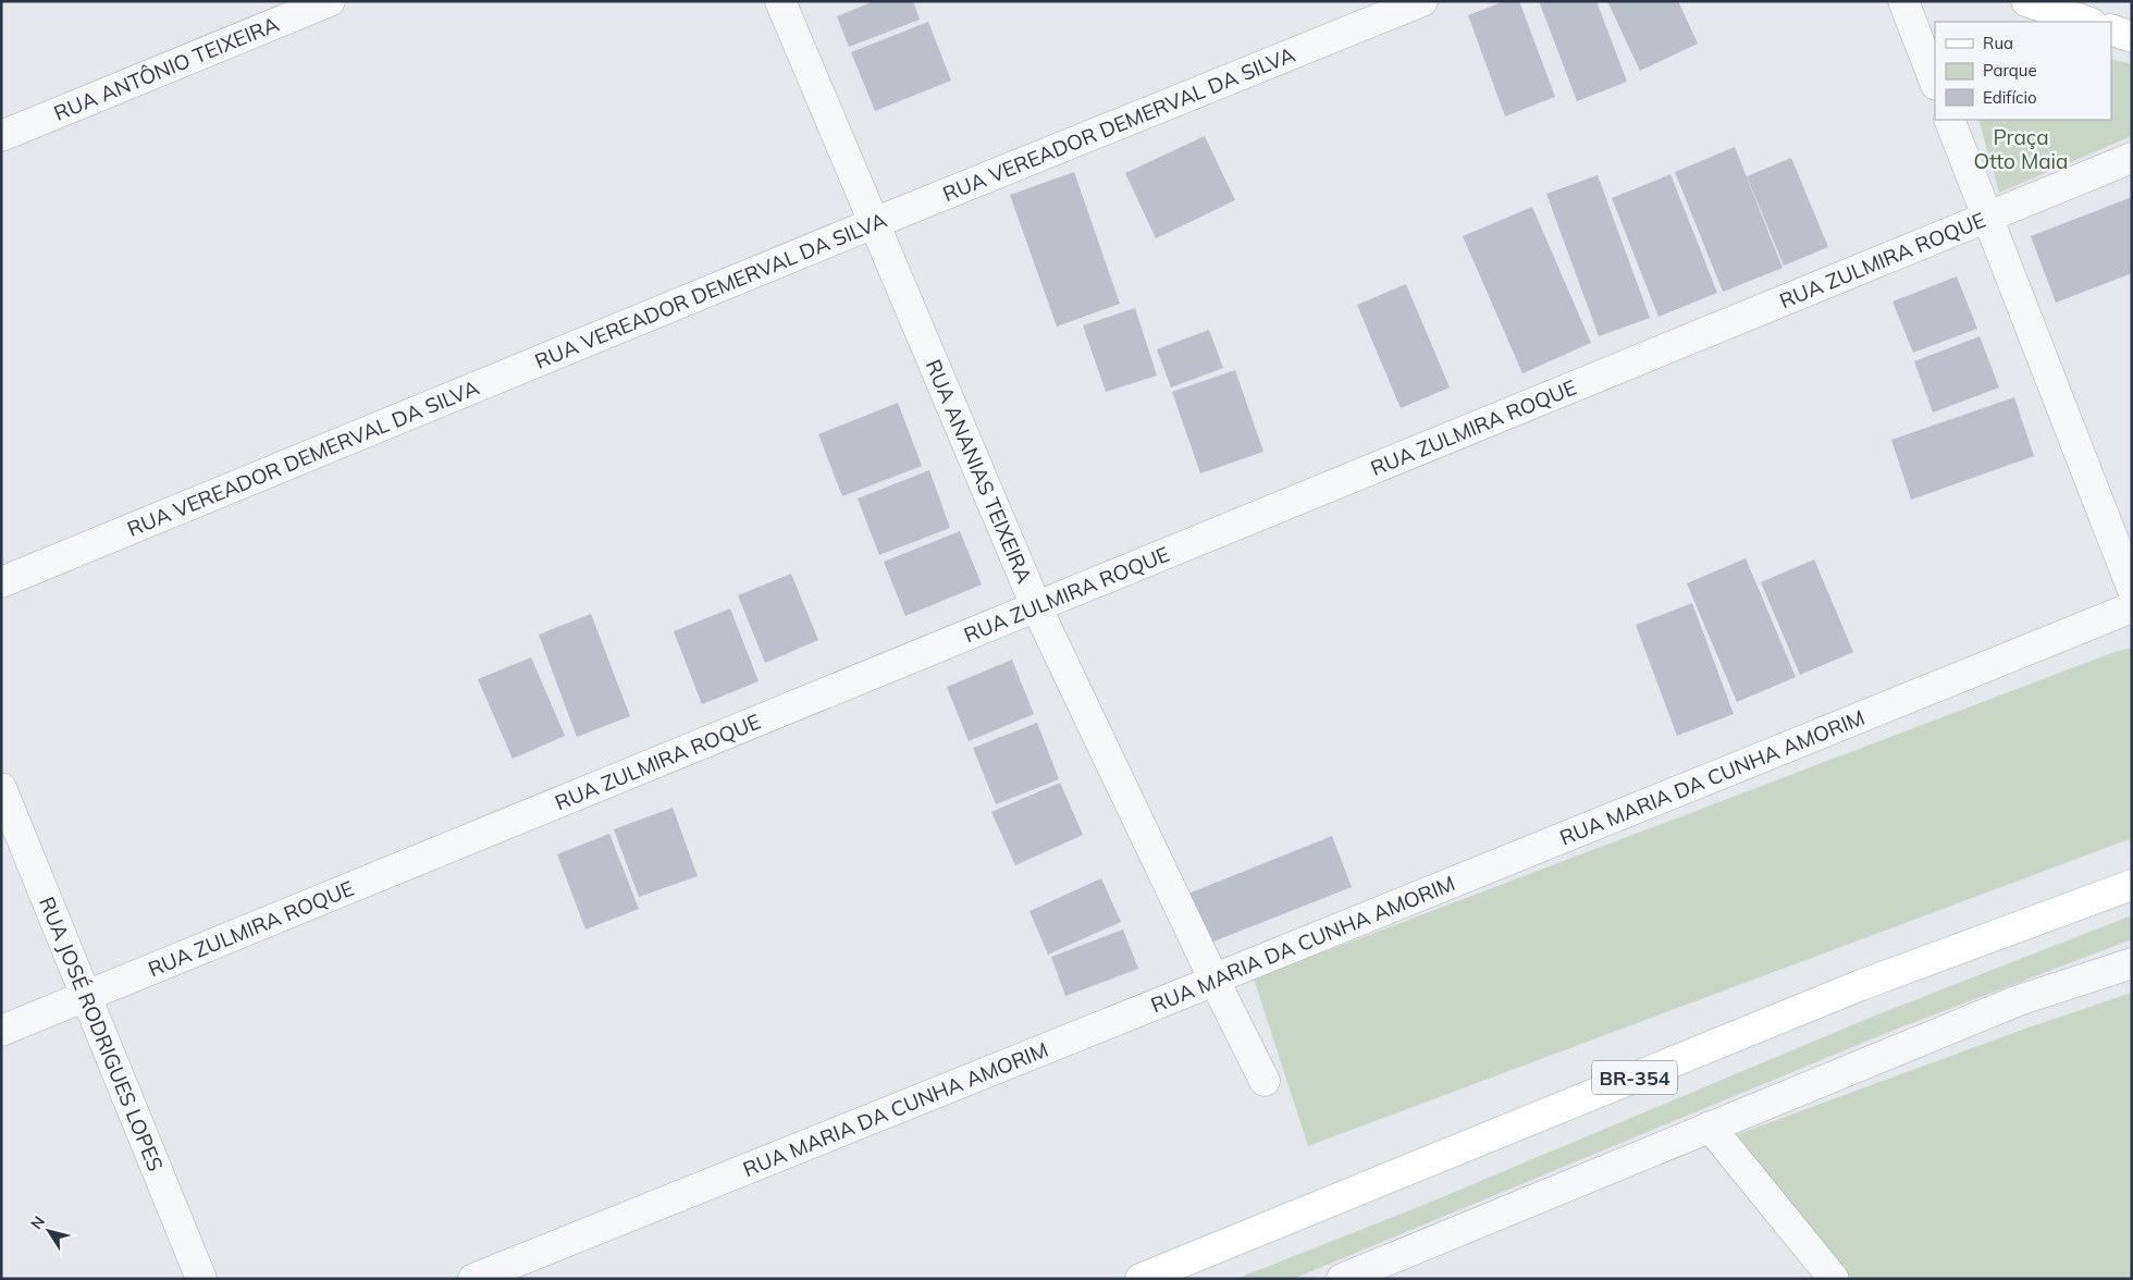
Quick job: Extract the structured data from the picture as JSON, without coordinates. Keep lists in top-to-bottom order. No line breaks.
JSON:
{"streets":{"main road":["BR-354"],"street":["RUA ANTÔNIO TEIXEIRA","RUA VEREADOR DEMERVAL DA SILVA","RUA ZULMIRA ROQUE","RUA ANANIAS TEIXEIRA","RUA MARIA DA CUNHA AMORIM","RUA JOSÉ RODRIGUES LOPES"]},"crossings":[["RUA VEREADOR DEMERVAL DA SILVA","RUA ANANIAS TEIXEIRA"],["RUA ZULMIRA ROQUE","RUA ANANIAS TEIXEIRA"],["RUA ZULMIRA ROQUE","RUA JOSÉ RODRIGUES LOPES"],["RUA ANANIAS TEIXEIRA","RUA MARIA DA CUNHA AMORIM"]],"parks":["Praça Otto Maia"],"legend":["Rua","Parque","Edifício"],"north":"top left"}
